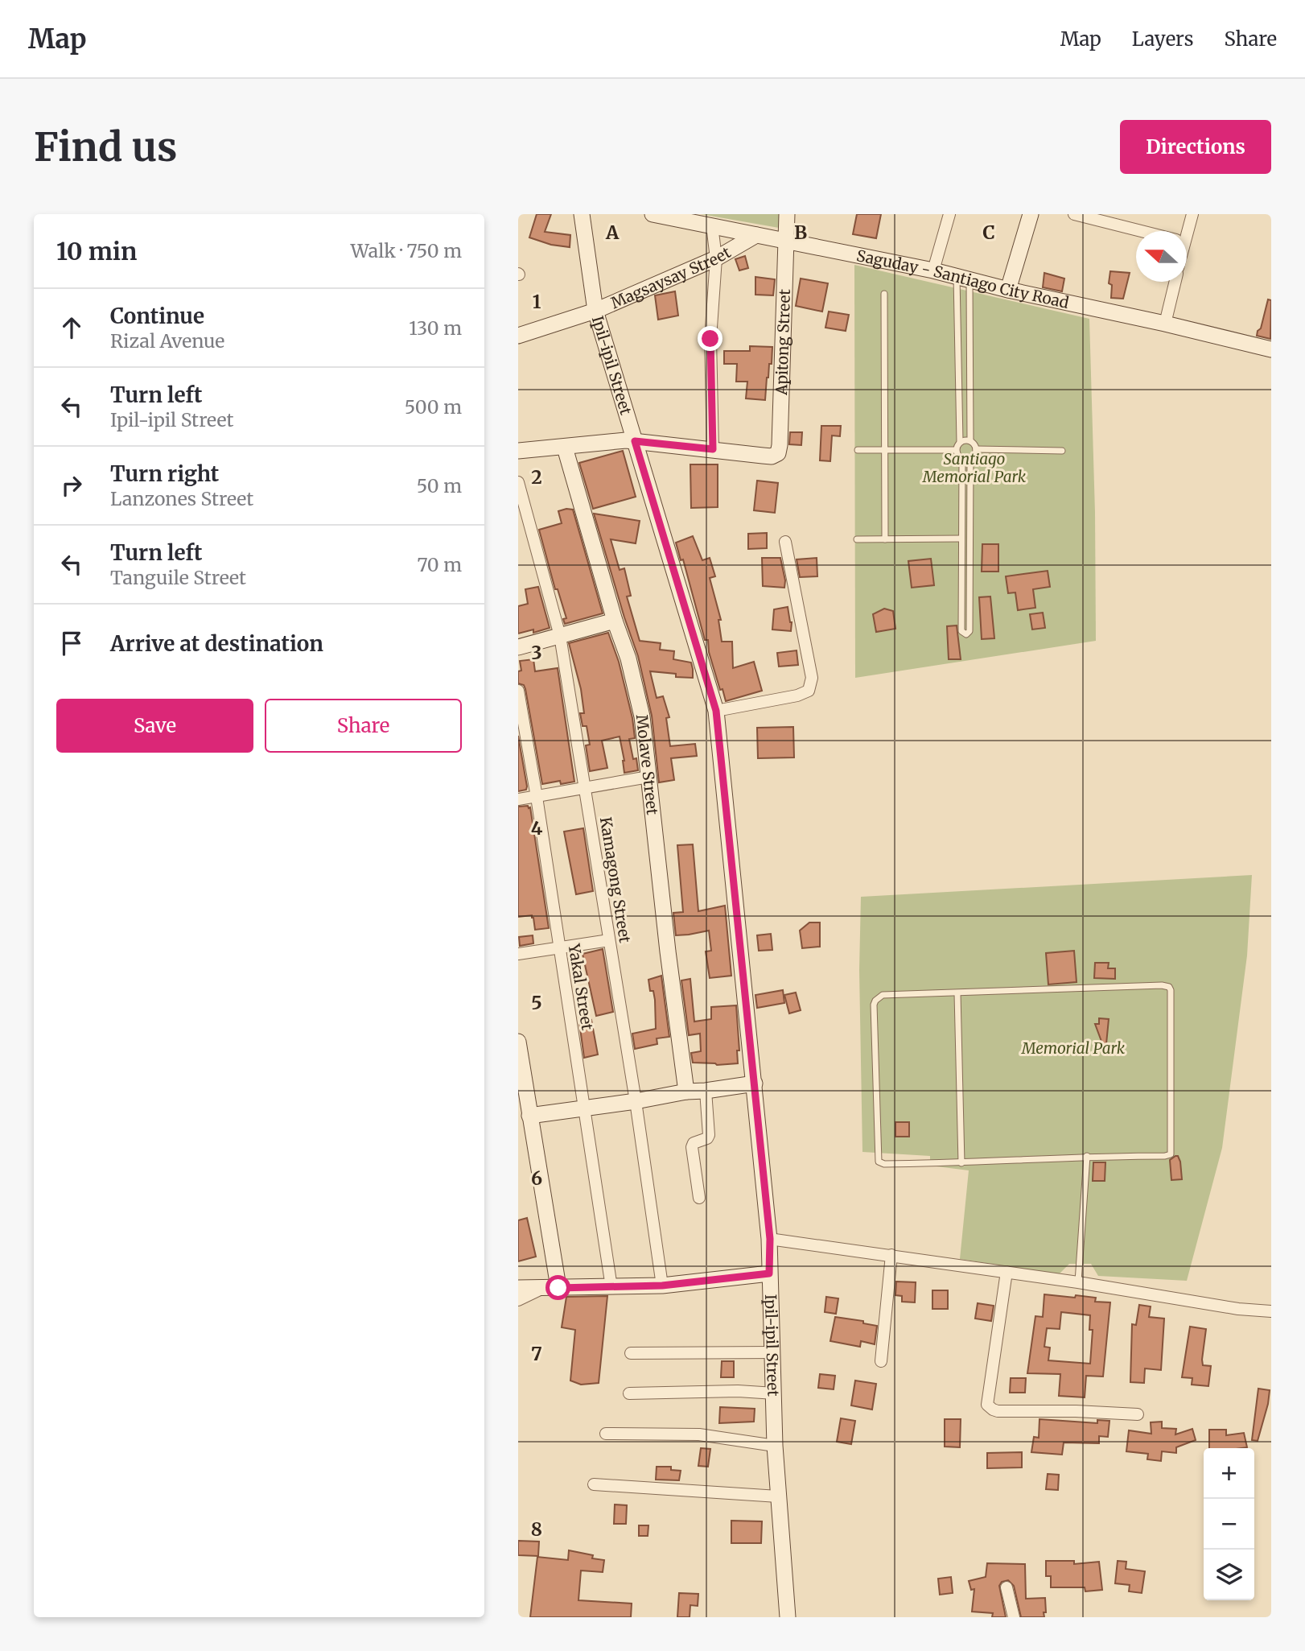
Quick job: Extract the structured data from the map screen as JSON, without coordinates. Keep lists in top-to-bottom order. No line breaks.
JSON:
{"streets":{"street":["Magsaysay Street","Saguday - Santiago City Road","Apitong Street","Ipil-ipil Street","Molave Street","Kamagong Street","Yakal Street"]},"crossings":[["Magsaysay Street","Saguday - Santiago City Road"],["Magsaysay Street","Ipil-ipil Street"],["Saguday - Santiago City Road","Apitong Street"]],"parks":["Santiago Memorial Park","Memorial Park"],"north":"left","page":{"header":"Map","nav":["Map","Layers","Share"],"buttons":["Directions",["Save","Share"]],"title":"Find us","heading":["10 min","Walk · 750 m"],"list":[["Continue","Rizal Avenue","130 m"],["Turn left","Ipil-ipil Street","500 m"],["Turn right","Lanzones Street","50 m"],["Turn left","Tanguile Street","70 m"],"Arrive at destination"],"map_buttons":["+","−"]},"grid":{"columns":["A","B","C"],"rows":["1","2","3","4","5","6","7","8"]}}
